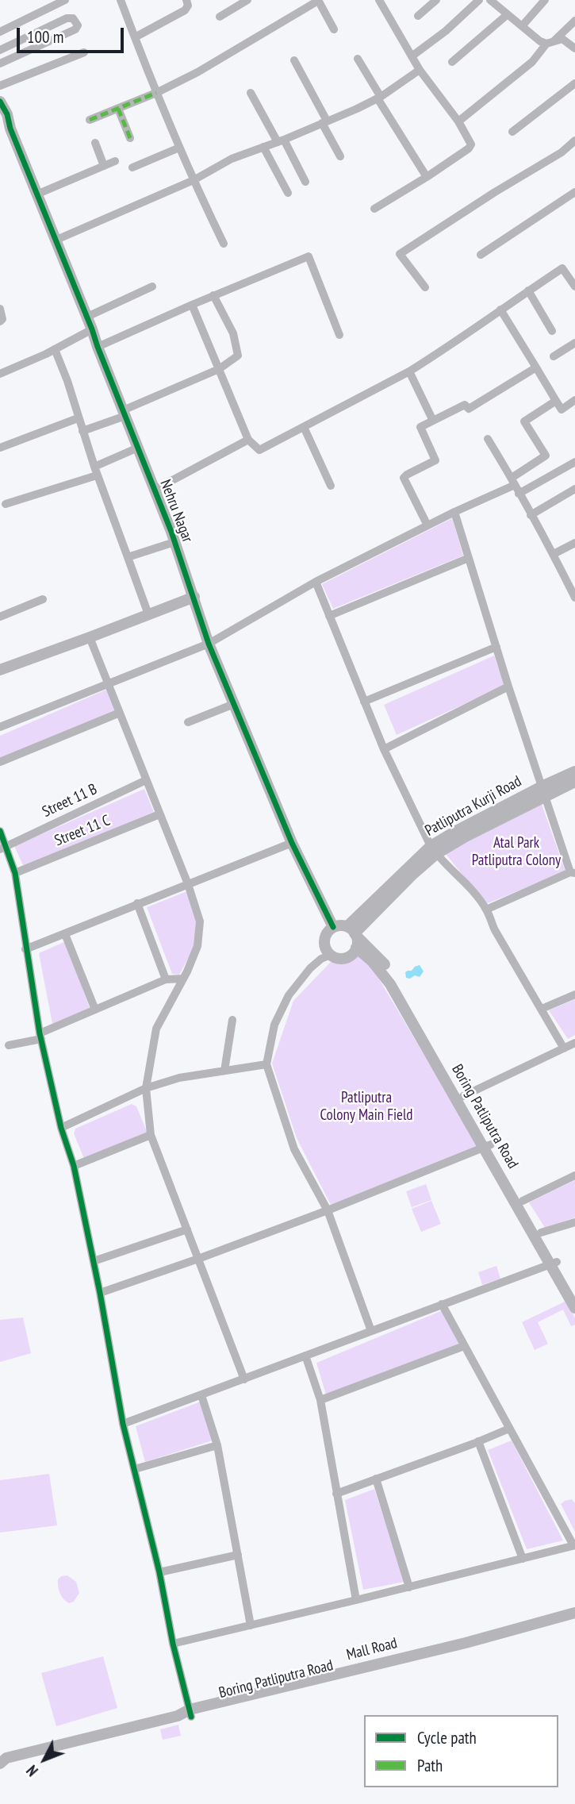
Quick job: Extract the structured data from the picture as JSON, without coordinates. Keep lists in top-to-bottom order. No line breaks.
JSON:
{"streets":{"street":["Nehru Nagar","Street 11 B","Patliputra Kurji Road","Street 11 C","Boring Patliputra Road","Mall Road"]},"crossings":[["Nehru Nagar","Patliputra Kurji Road"],["Nehru Nagar","Boring Patliputra Road"],["Patliputra Kurji Road","Boring Patliputra Road"]],"parks":["Atal Park Patliputra Colony","Patliputra Colony Main Field"],"legend":["Cycle path","Path"],"scale_bar":"100 m","north":"bottom left"}
